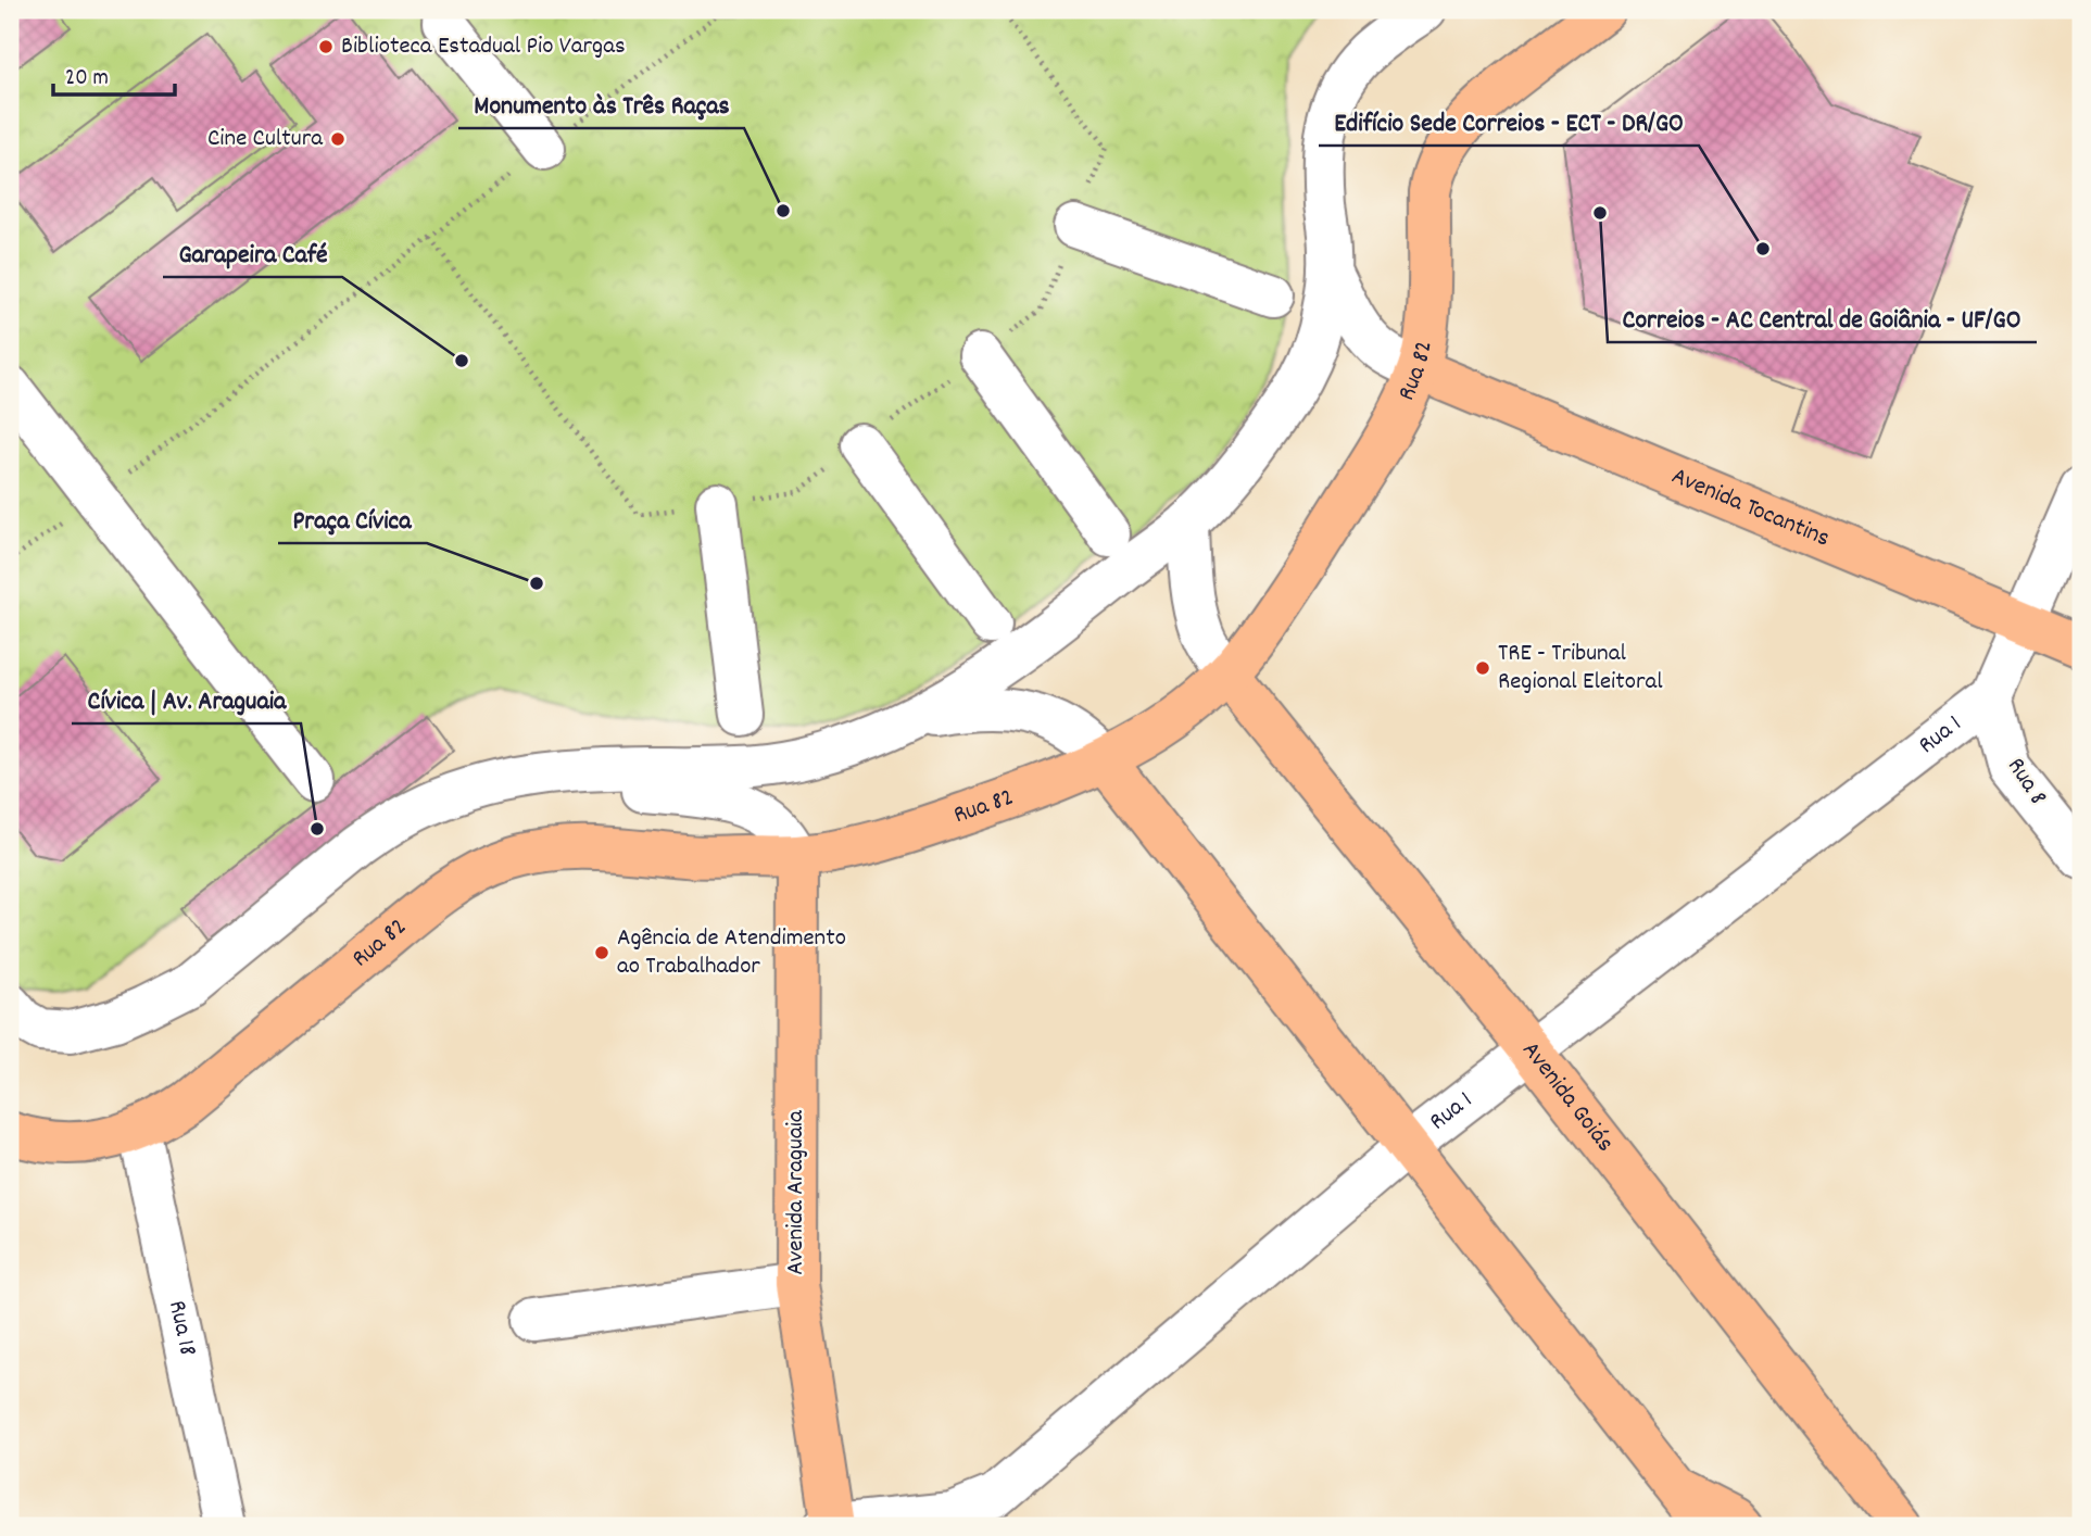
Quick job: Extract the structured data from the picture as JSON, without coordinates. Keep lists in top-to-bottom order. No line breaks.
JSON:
{"streets":{"main road":["Rua 82","Avenida Tocantins","Avenida Goiás","Avenida Araguaia"],"street":["Rua 1","Rua 8","Rua 18"]},"crossings":[["Rua 82","Avenida Tocantins"],["Rua 82","Avenida Goiás"],["Rua 82","Avenida Araguaia"],["Rua 82","Rua 18"],["Avenida Tocantins","Rua 1"],["Rua 1","Rua 8"],["Rua 1","Avenida Goiás"],["Rua 1","Avenida Araguaia"]],"places":["Biblioteca Estadual Pio Vargas","Cine Cultura","Monumento às Três Raças","Correios - AC Central de Goiânia - UF/GO","Edifício Sede Correios - ECT - DR/GO","Garapeira Café","Praça Cívica","TRE - Tribunal Regional Eleitoral","Cívica | Av. Araguaia","Agência de Atendimento ao Trabalhador"],"scale_bar":"20 m"}
